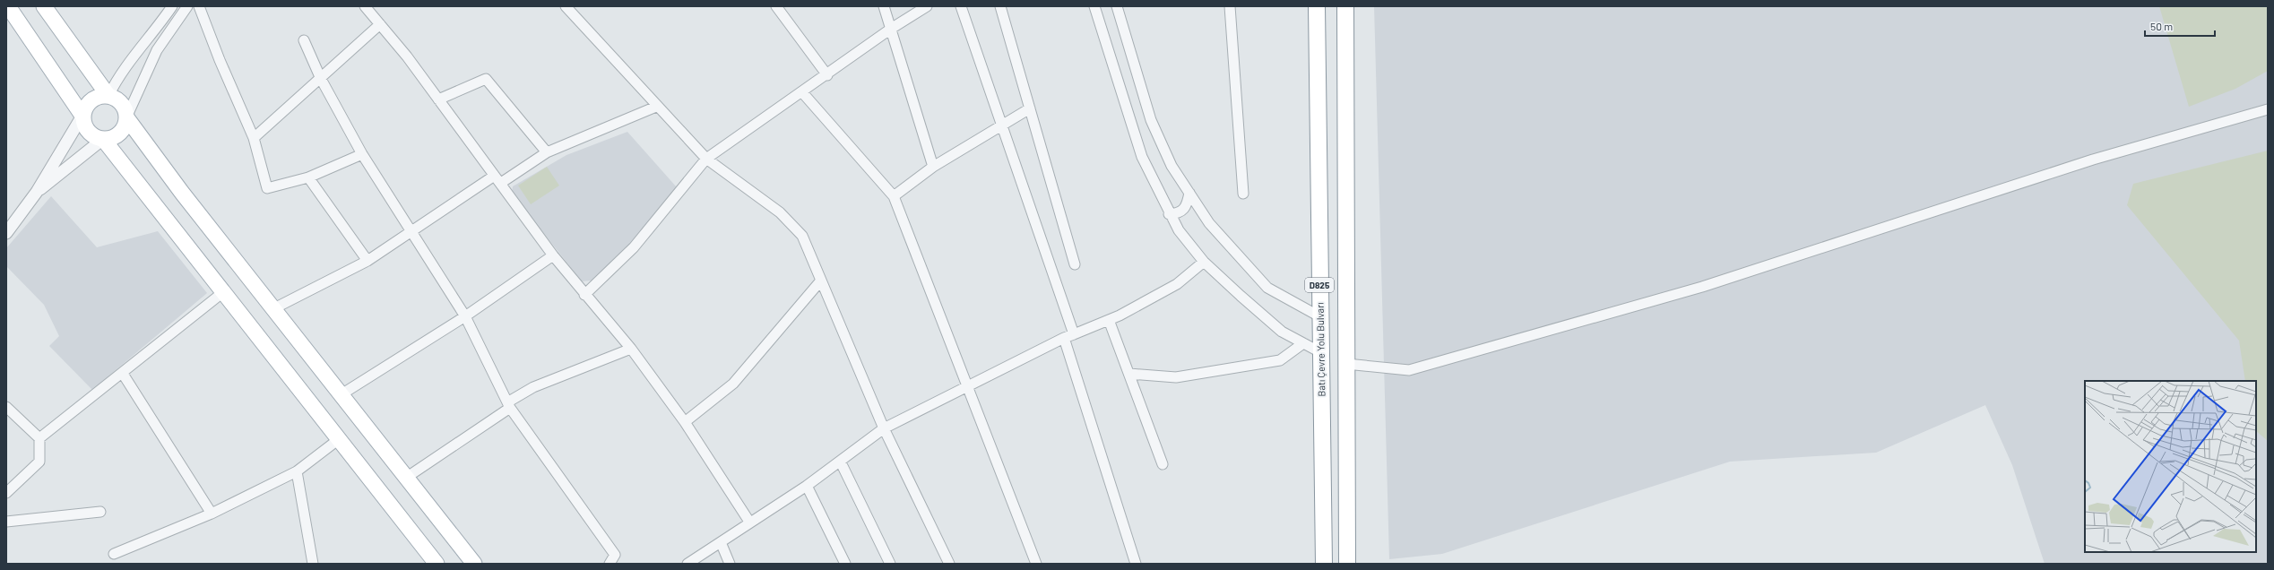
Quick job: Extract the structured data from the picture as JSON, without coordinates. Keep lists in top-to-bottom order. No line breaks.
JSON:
{"streets":{"highway":["D825","Batı Çevre Yolu Bulvarı"]},"scale_bar":"50 m"}
